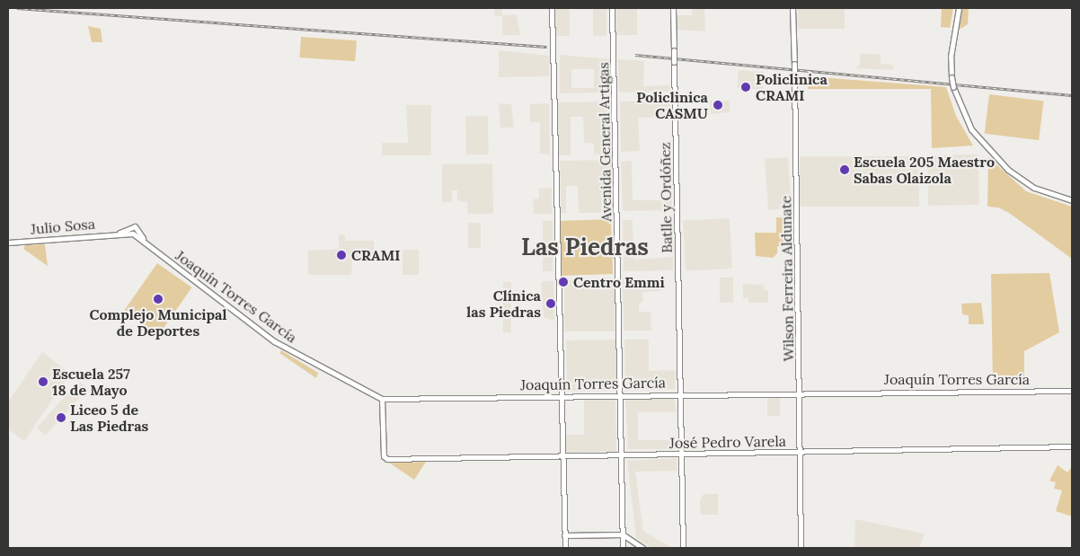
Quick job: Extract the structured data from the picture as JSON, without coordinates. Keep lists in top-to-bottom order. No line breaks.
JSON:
{"streets":{"street":["Avenida General Artigas","Batlle y Ordóñez","Julio Sosa","Wilson Ferreira Aldunate","Joaquín Torres García","José Pedro Varela"]},"crossings":[["Avenida General Artigas","Joaquín Torres García"],["Avenida General Artigas","José Pedro Varela"],["Batlle y Ordóñez","Joaquín Torres García"],["Batlle y Ordóñez","José Pedro Varela"],["Julio Sosa","Joaquín Torres García"],["Wilson Ferreira Aldunate","Joaquín Torres García"],["Wilson Ferreira Aldunate","José Pedro Varela"],["Joaquín Torres García","José Pedro Varela"]],"districts":["Las Piedras"],"places":["Policlinica CRAMI","Policlinica CASMU","Escuela 205 Maestro Sabas Olaizola","CRAMI","Centro Emmi","Complejo Municipal de Deportes","Clínica las Piedras","Escuela 257 18 de Mayo","Liceo 5 de Las Piedras"]}
